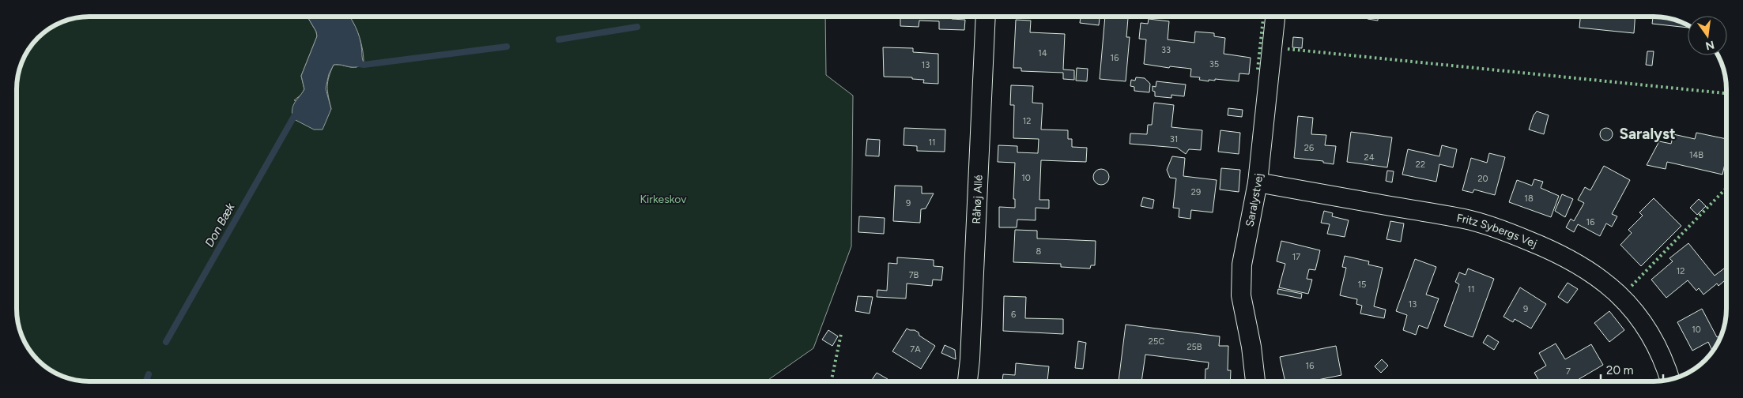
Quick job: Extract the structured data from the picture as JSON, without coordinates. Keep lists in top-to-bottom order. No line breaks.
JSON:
{"streets":{"street":["Råhøj Allé","Saralystvej","Fritz Sybergs Vej"]},"crossings":[["Saralystvej","Fritz Sybergs Vej"]],"districts":["Saralyst"],"water":["Don Bæk"],"parks":["Kirkeskov"],"house_numbers":["33","14","16","35","13","12","31","11","26","14B","24","22","10","20","29","18","9","16","8","17","12","7B","15","11","13","9","6","10","25C","25B","7A","16","7"],"scale_bar":"20 m","north":"bottom"}
